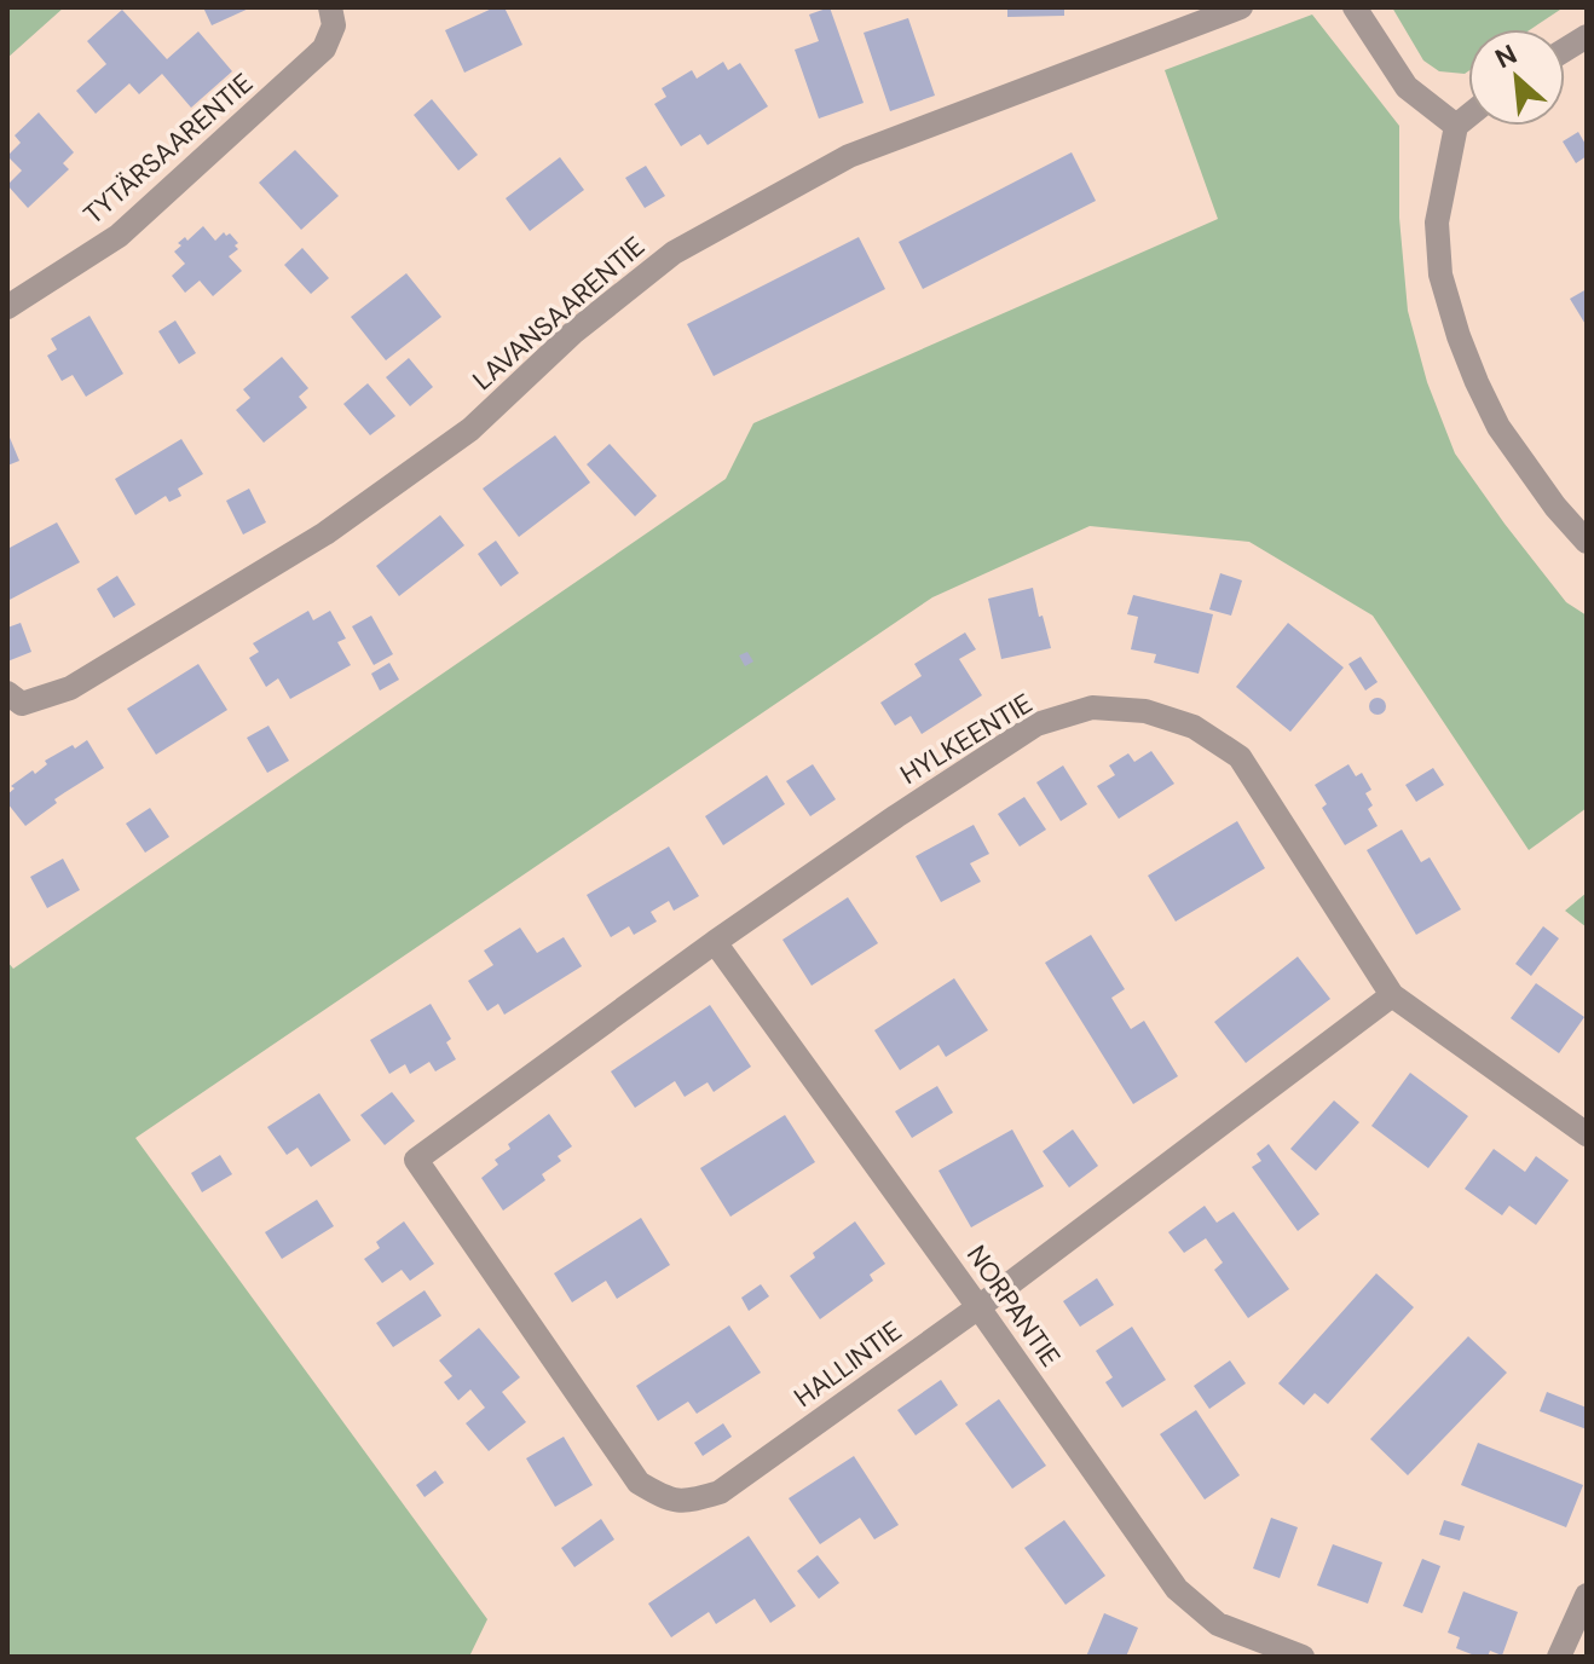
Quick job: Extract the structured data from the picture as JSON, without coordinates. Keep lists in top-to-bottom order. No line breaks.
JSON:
{"streets":{"street":["TYTÄRSAARENTIE","LAVANSAARENTIE","HYLKEENTIE","NORPANTIE","HALLINTIE"]},"crossings":[["HYLKEENTIE","NORPANTIE"],["HYLKEENTIE","HALLINTIE"],["NORPANTIE","HALLINTIE"]],"north":"top left"}
